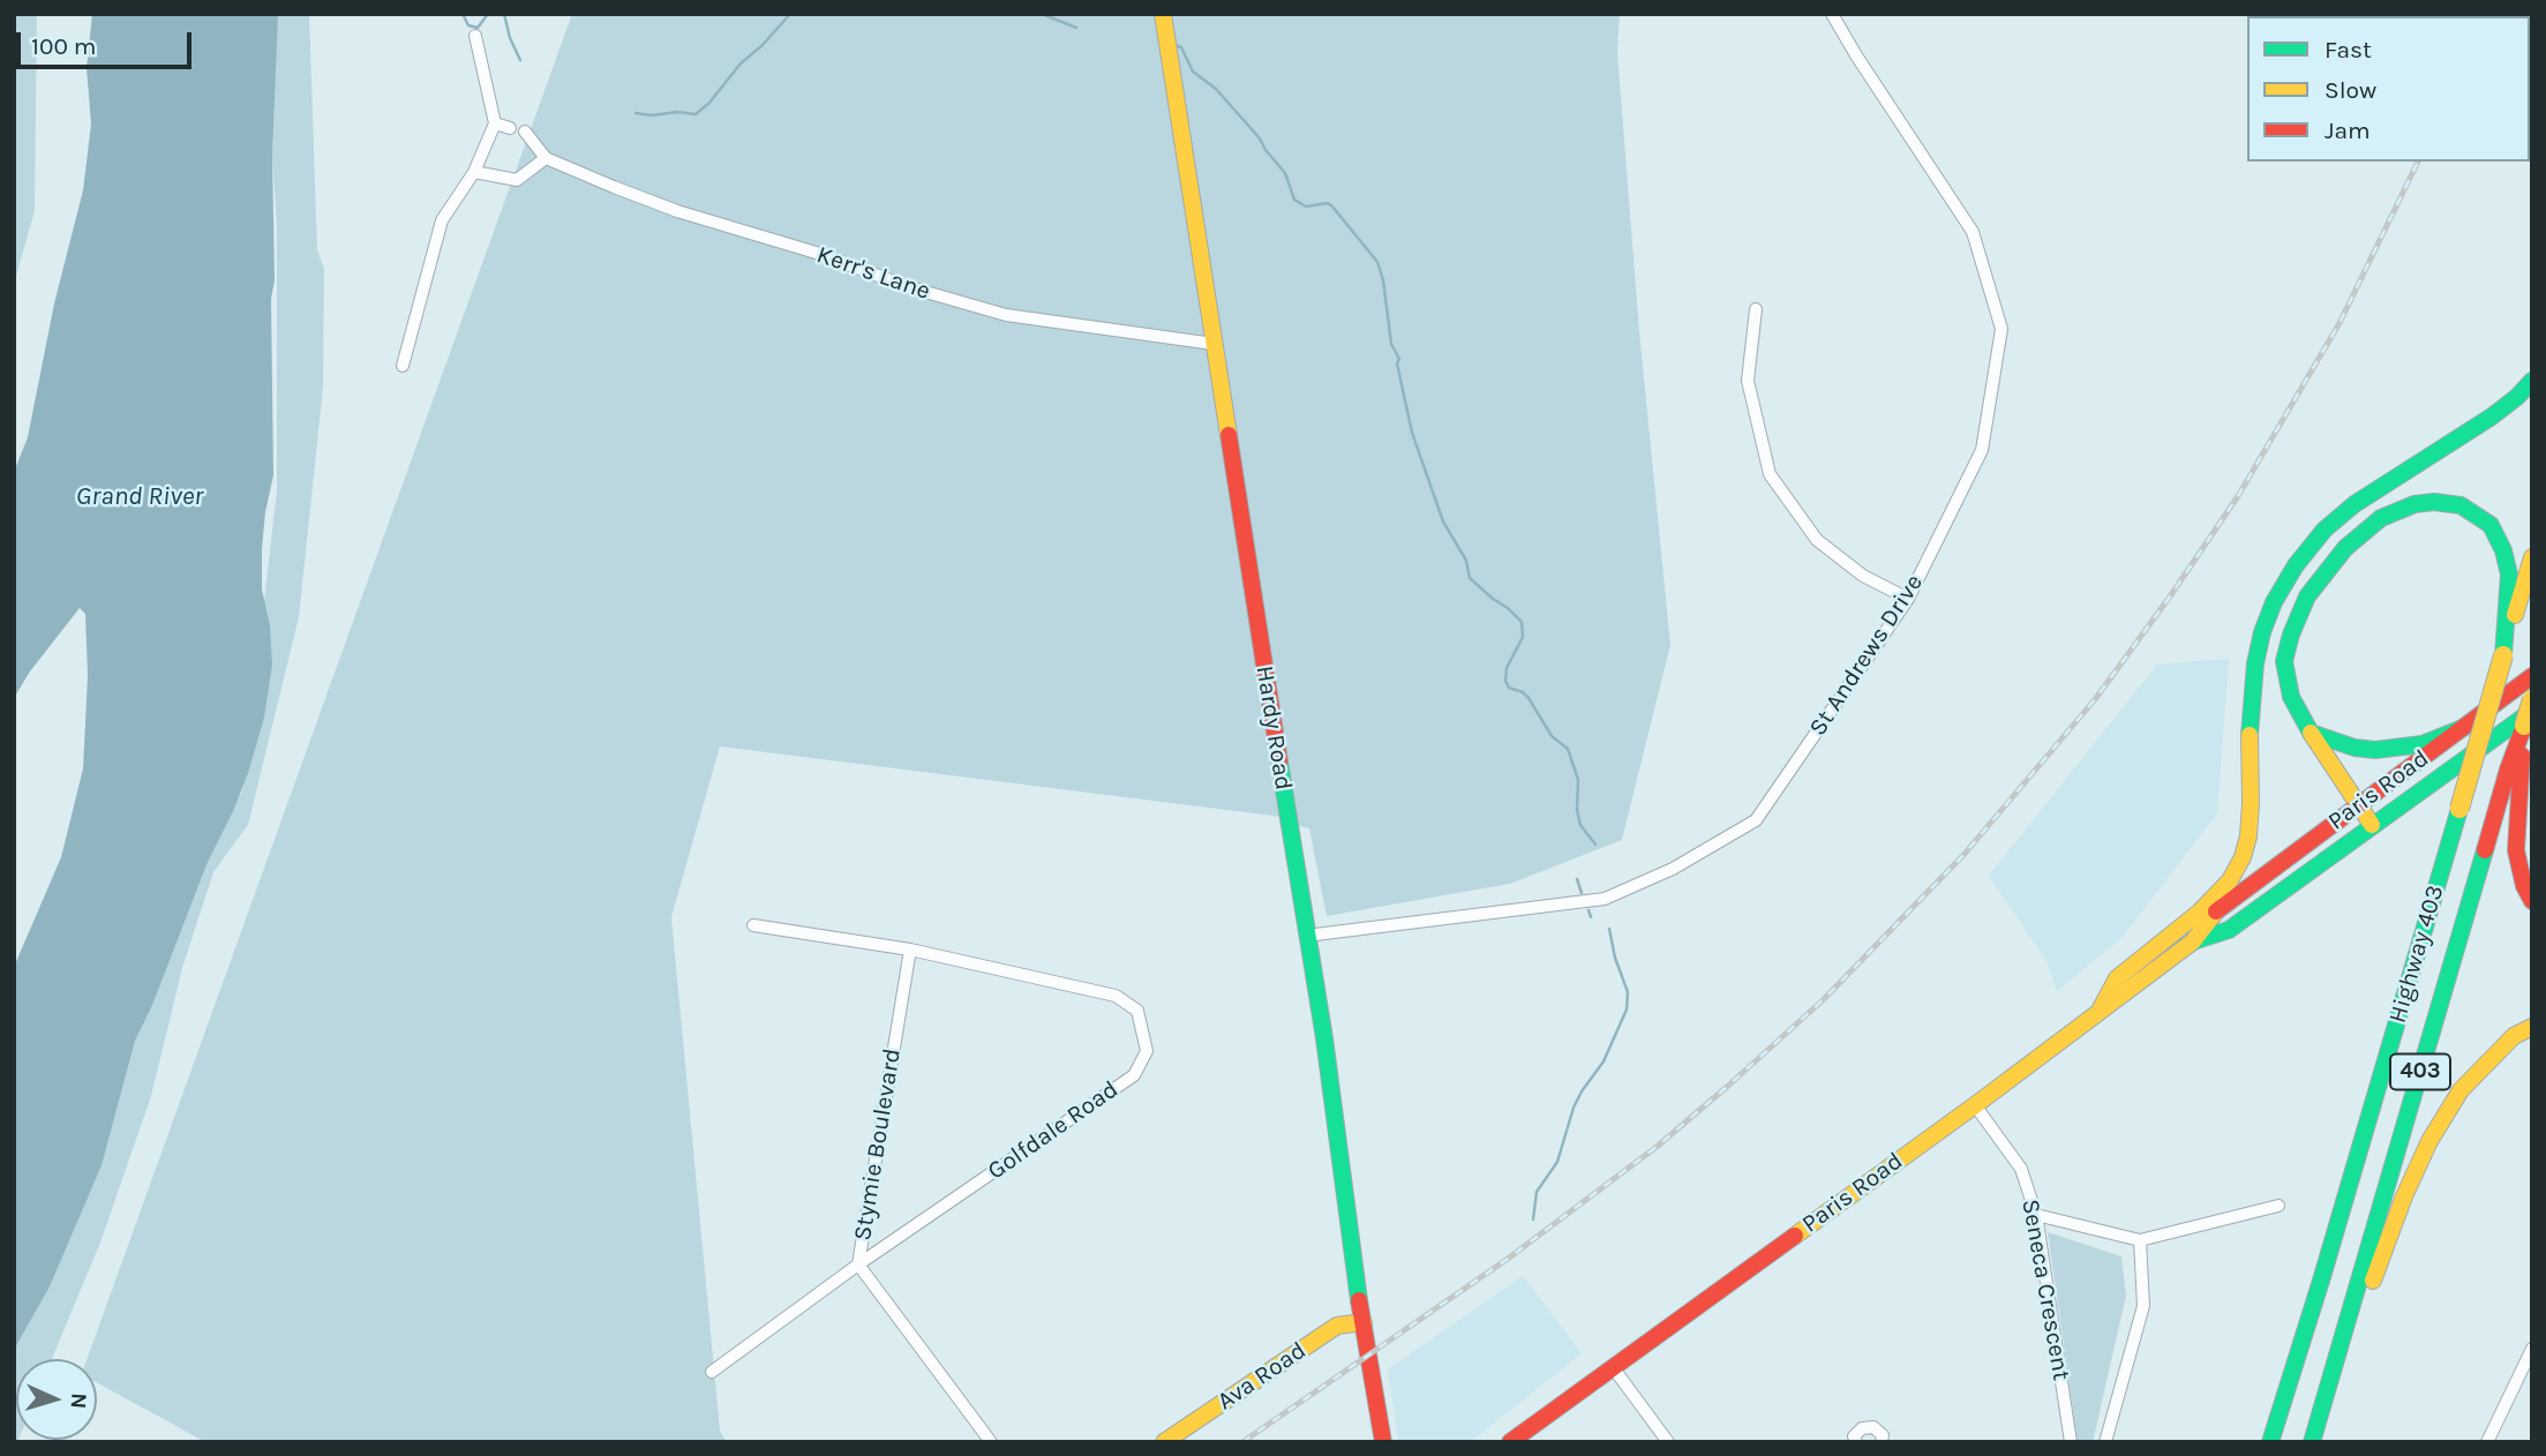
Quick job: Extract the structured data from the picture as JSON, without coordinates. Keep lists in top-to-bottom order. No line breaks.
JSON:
{"streets":{"main road":["Hardy Road","Paris Road","Highway 403","403","Ava Road"],"street":["Kerr's Lane","St Andrews Drive","Golfdale Road","Stymie Boulevard","Seneca Crescent"]},"crossings":[["Kerr's Lane","Hardy Road"],["St Andrews Drive","Hardy Road"],["Hardy Road","Ava Road"],["Paris Road","403"],["Paris Road","Seneca Crescent"],["Highway 403","403"],["Golfdale Road","Stymie Boulevard"]],"water":["Grand River"],"legend":["Fast","Slow","Jam"],"scale_bar":"100 m","north":"right"}
